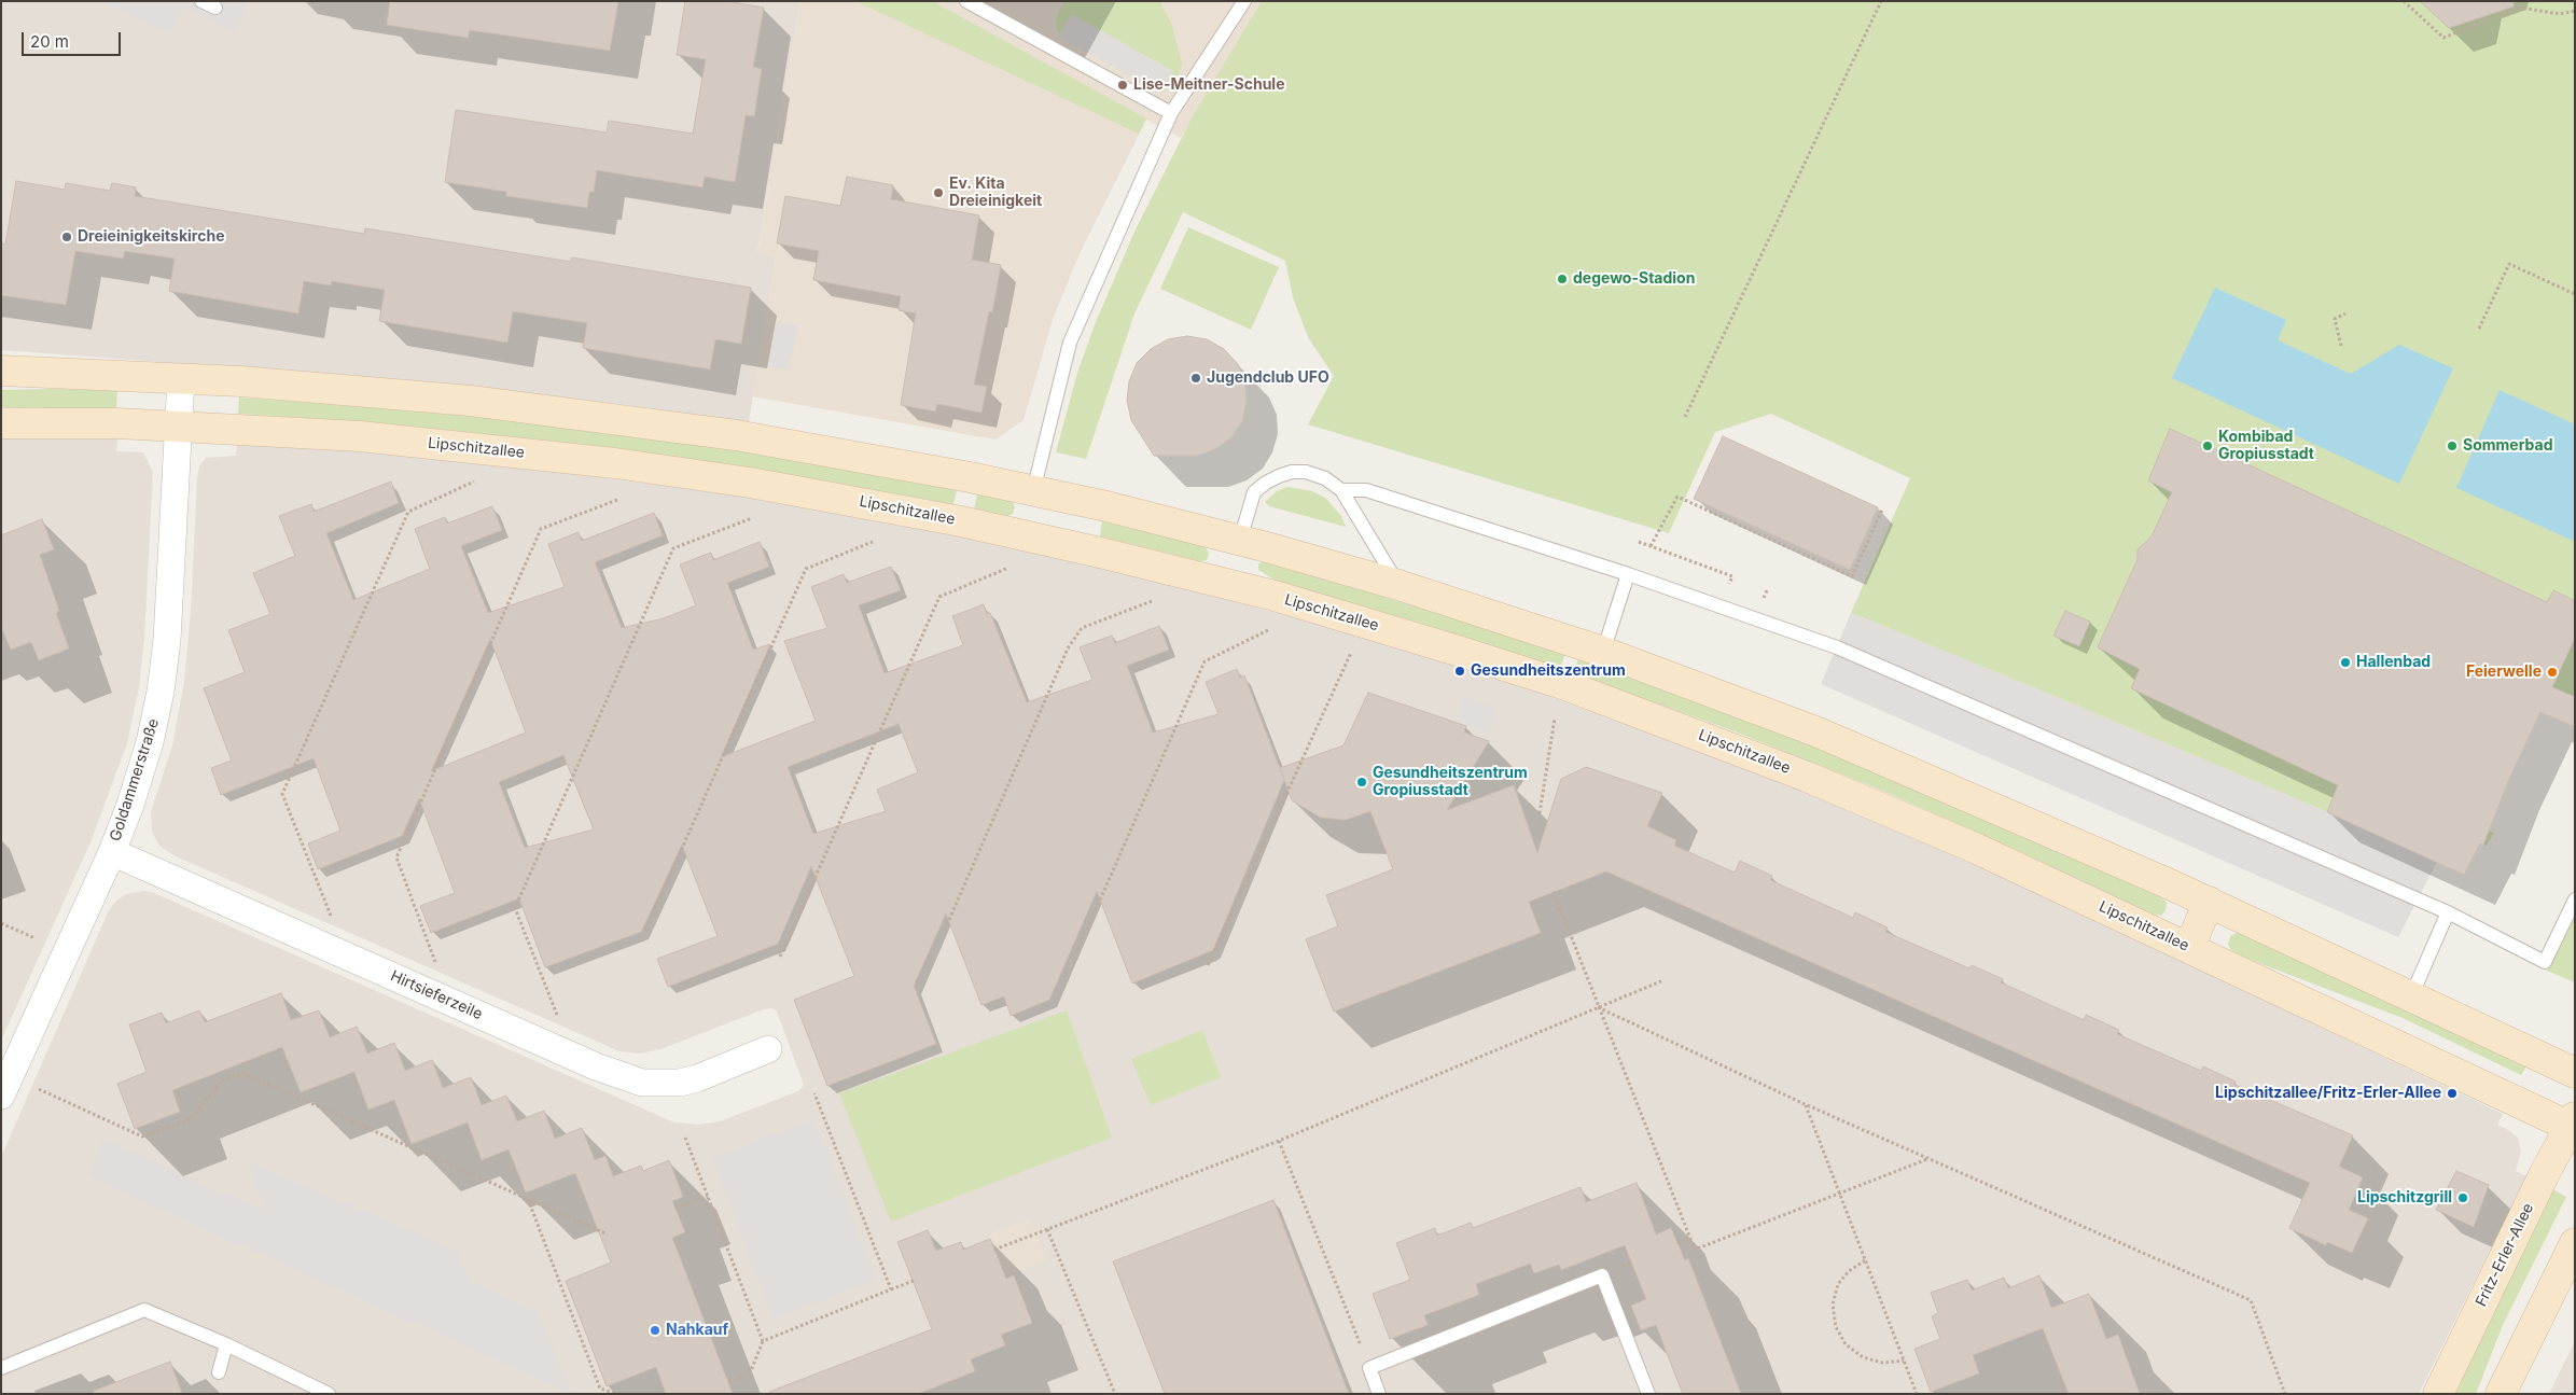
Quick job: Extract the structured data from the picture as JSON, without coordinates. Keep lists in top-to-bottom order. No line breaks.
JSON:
{"streets":{"street":["Lipschitzallee","Goldammerstraße","Hirtsieferzeile","Fritz-Erler-Allee"]},"crossings":[["Lipschitzallee","Goldammerstraße"],["Lipschitzallee","Fritz-Erler-Allee"],["Goldammerstraße","Hirtsieferzeile"]],"places":["Lise-Meitner-Schule","Ev. Kita Dreieinigkeit","Dreieinigkeitskirche","degewo-Stadion","Jugendclub UFO","Kombibad Gropiusstadt","Sommerbad","Hallenbad","Gesundheitszentrum","Feierwelle","Gesundheitszentrum Gropiusstadt","Lipschitzallee/Fritz-Erler-Allee","Lipschitzgrill","Nahkauf"],"scale_bar":"20 m"}
